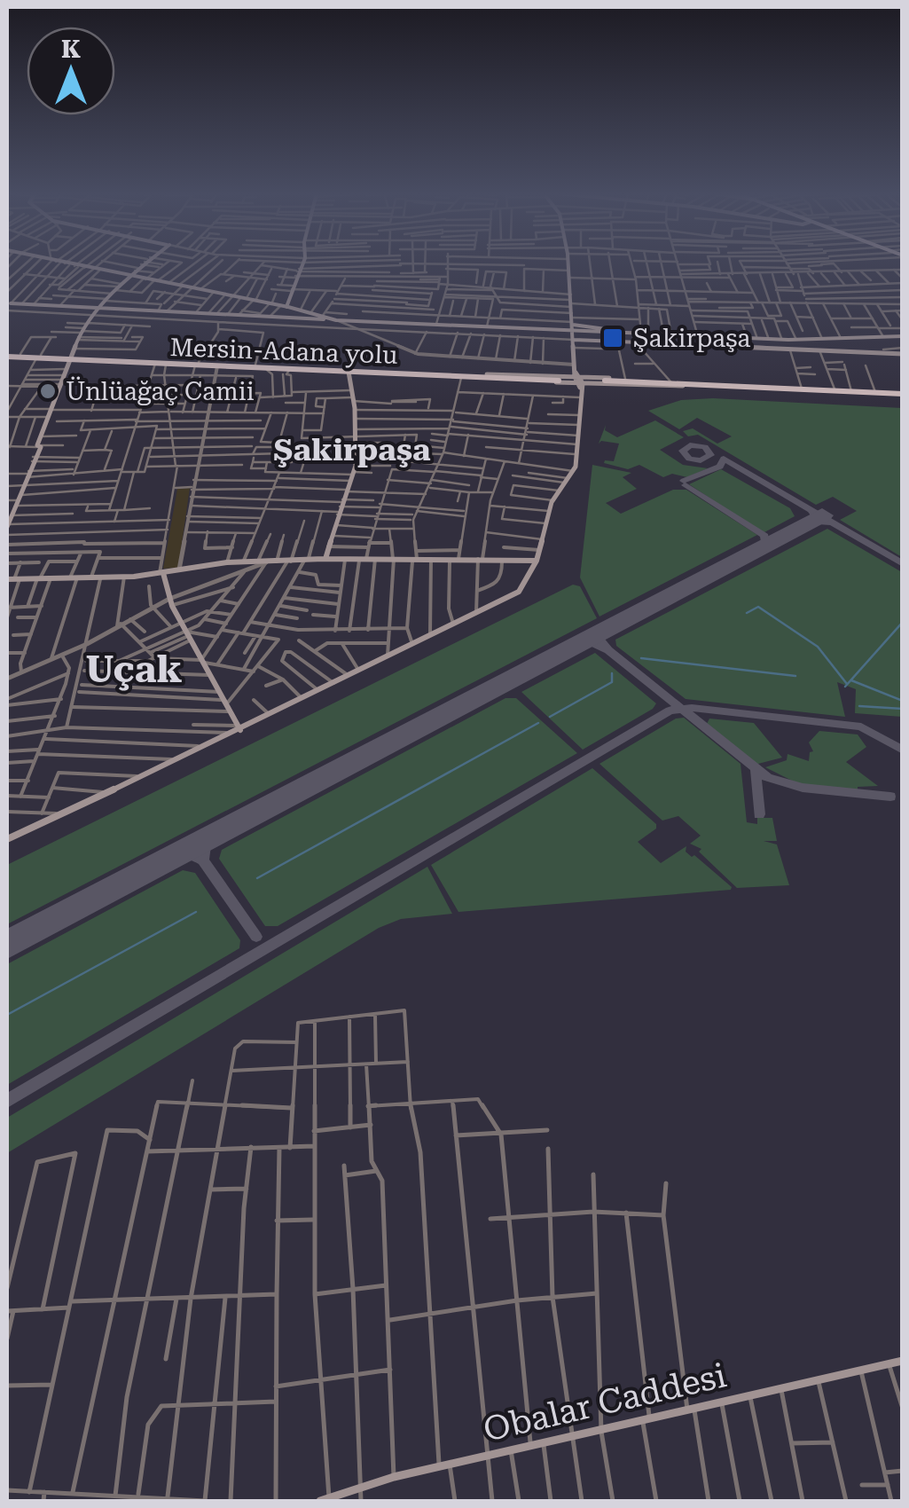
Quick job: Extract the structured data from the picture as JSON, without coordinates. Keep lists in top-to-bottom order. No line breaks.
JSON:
{"streets":{"highway":["Mersin-Adana yolu"],"main road":["Obalar Caddesi"]},"districts":["Şakirpaşa","Uçak"],"places":{"transit":["Şakirpaşa"],"other":["Ünlüağaç Camii"]},"north":"top"}
